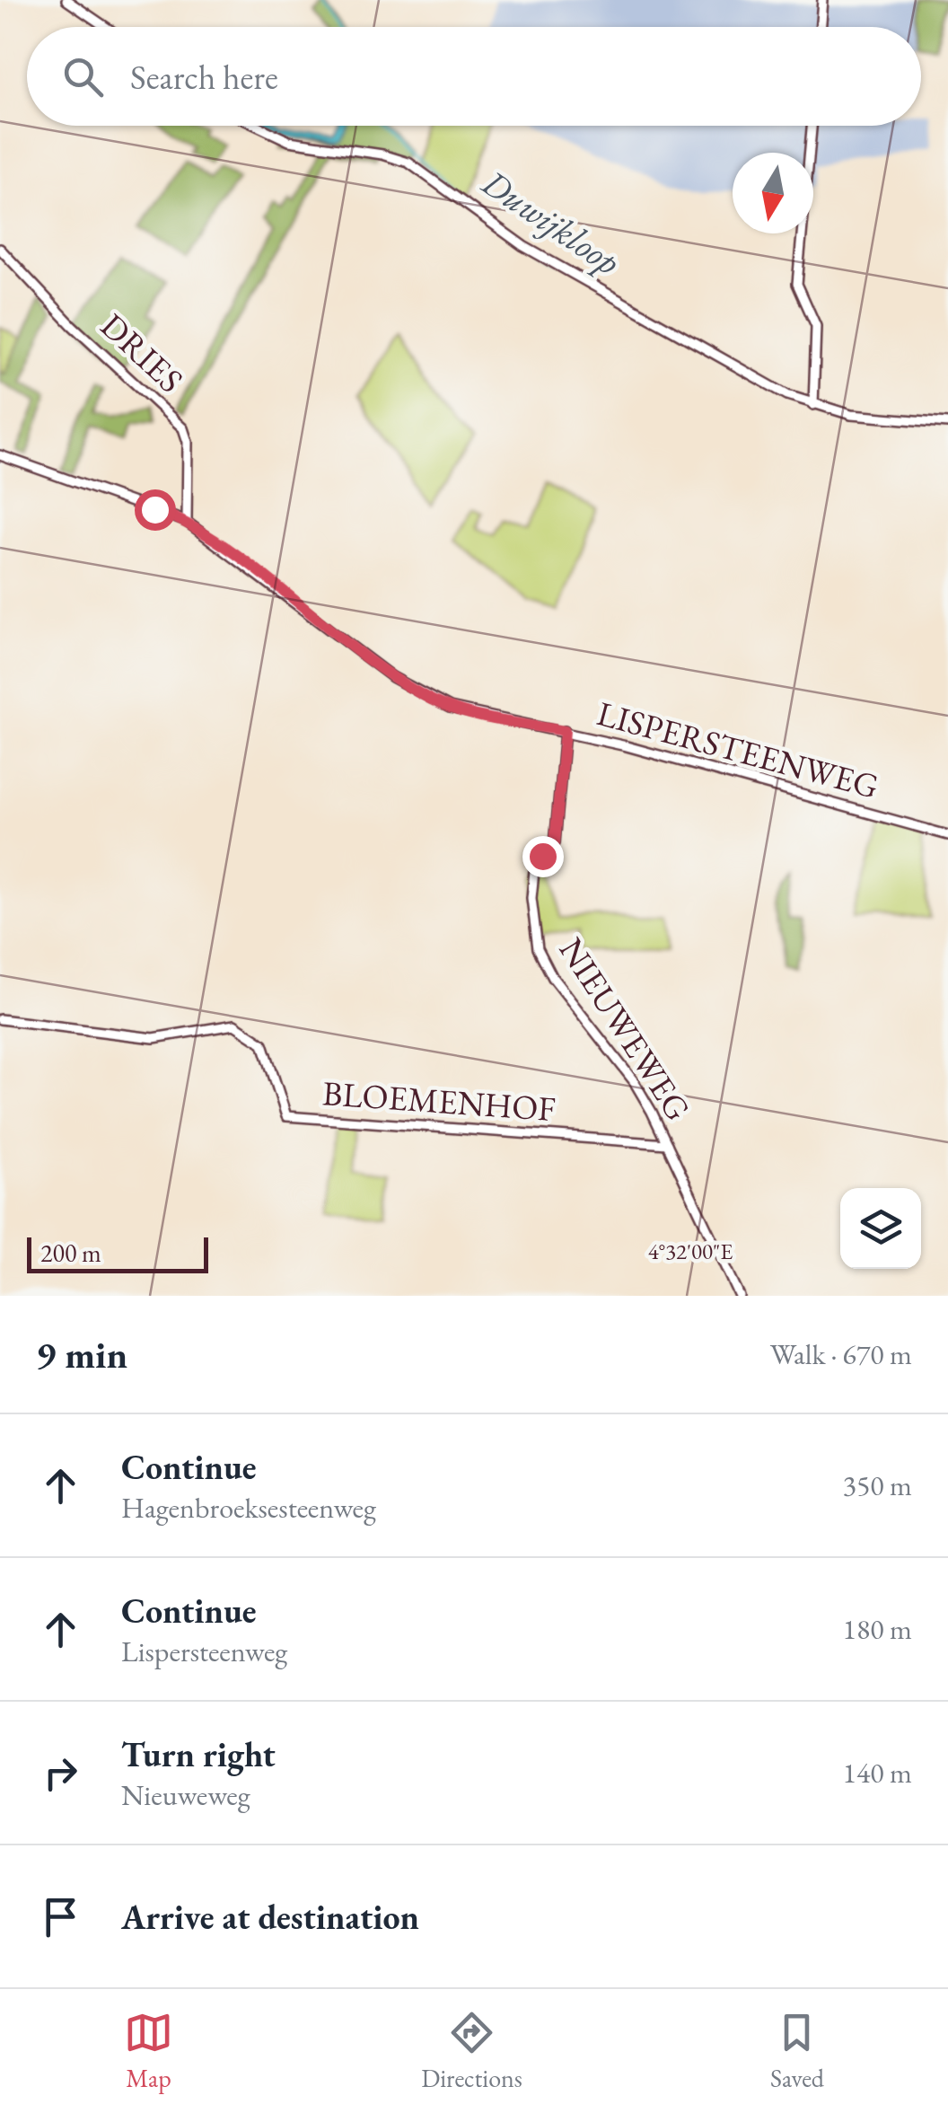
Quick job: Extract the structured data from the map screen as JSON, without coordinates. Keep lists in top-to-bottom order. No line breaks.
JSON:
{"streets":{"street":["DRIES","LISPERSTEENWEG","NIEUWEWEG","BLOEMENHOF"]},"crossings":[["DRIES","LISPERSTEENWEG"],["LISPERSTEENWEG","NIEUWEWEG"],["NIEUWEWEG","BLOEMENHOF"]],"water":["Duwijkloop"],"scale_bar":"200 m","north":"bottom","page":{"search":"Search here","scale":"200 m","heading":["9 min","Walk · 670 m"],"list":[["Continue","Hagenbroeksesteenweg","350 m"],["Continue","Lispersteenweg","180 m"],["Turn right","Nieuweweg","140 m"],"Arrive at destination"],"nav":["Map","Directions","Saved"]},"coordinates":["4°32'00\"E"]}
